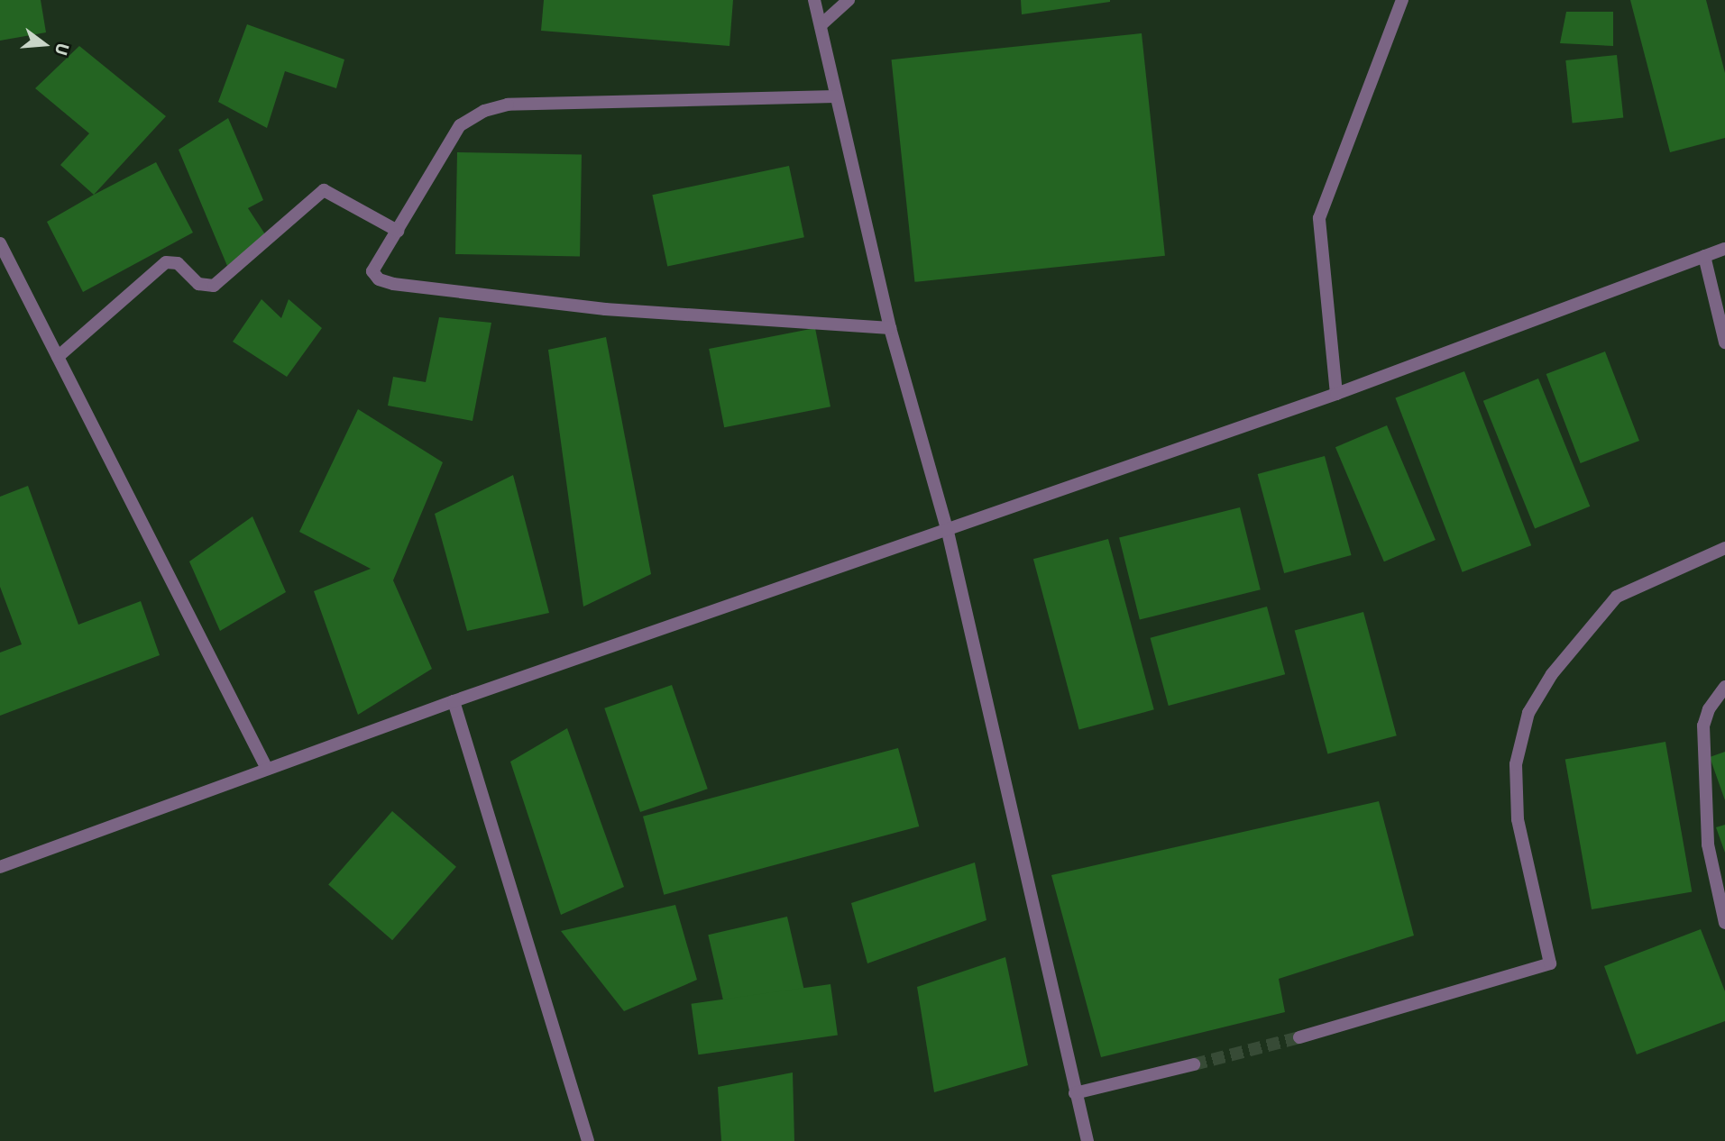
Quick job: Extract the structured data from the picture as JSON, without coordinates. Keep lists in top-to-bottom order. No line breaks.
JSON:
{"north":"right"}
